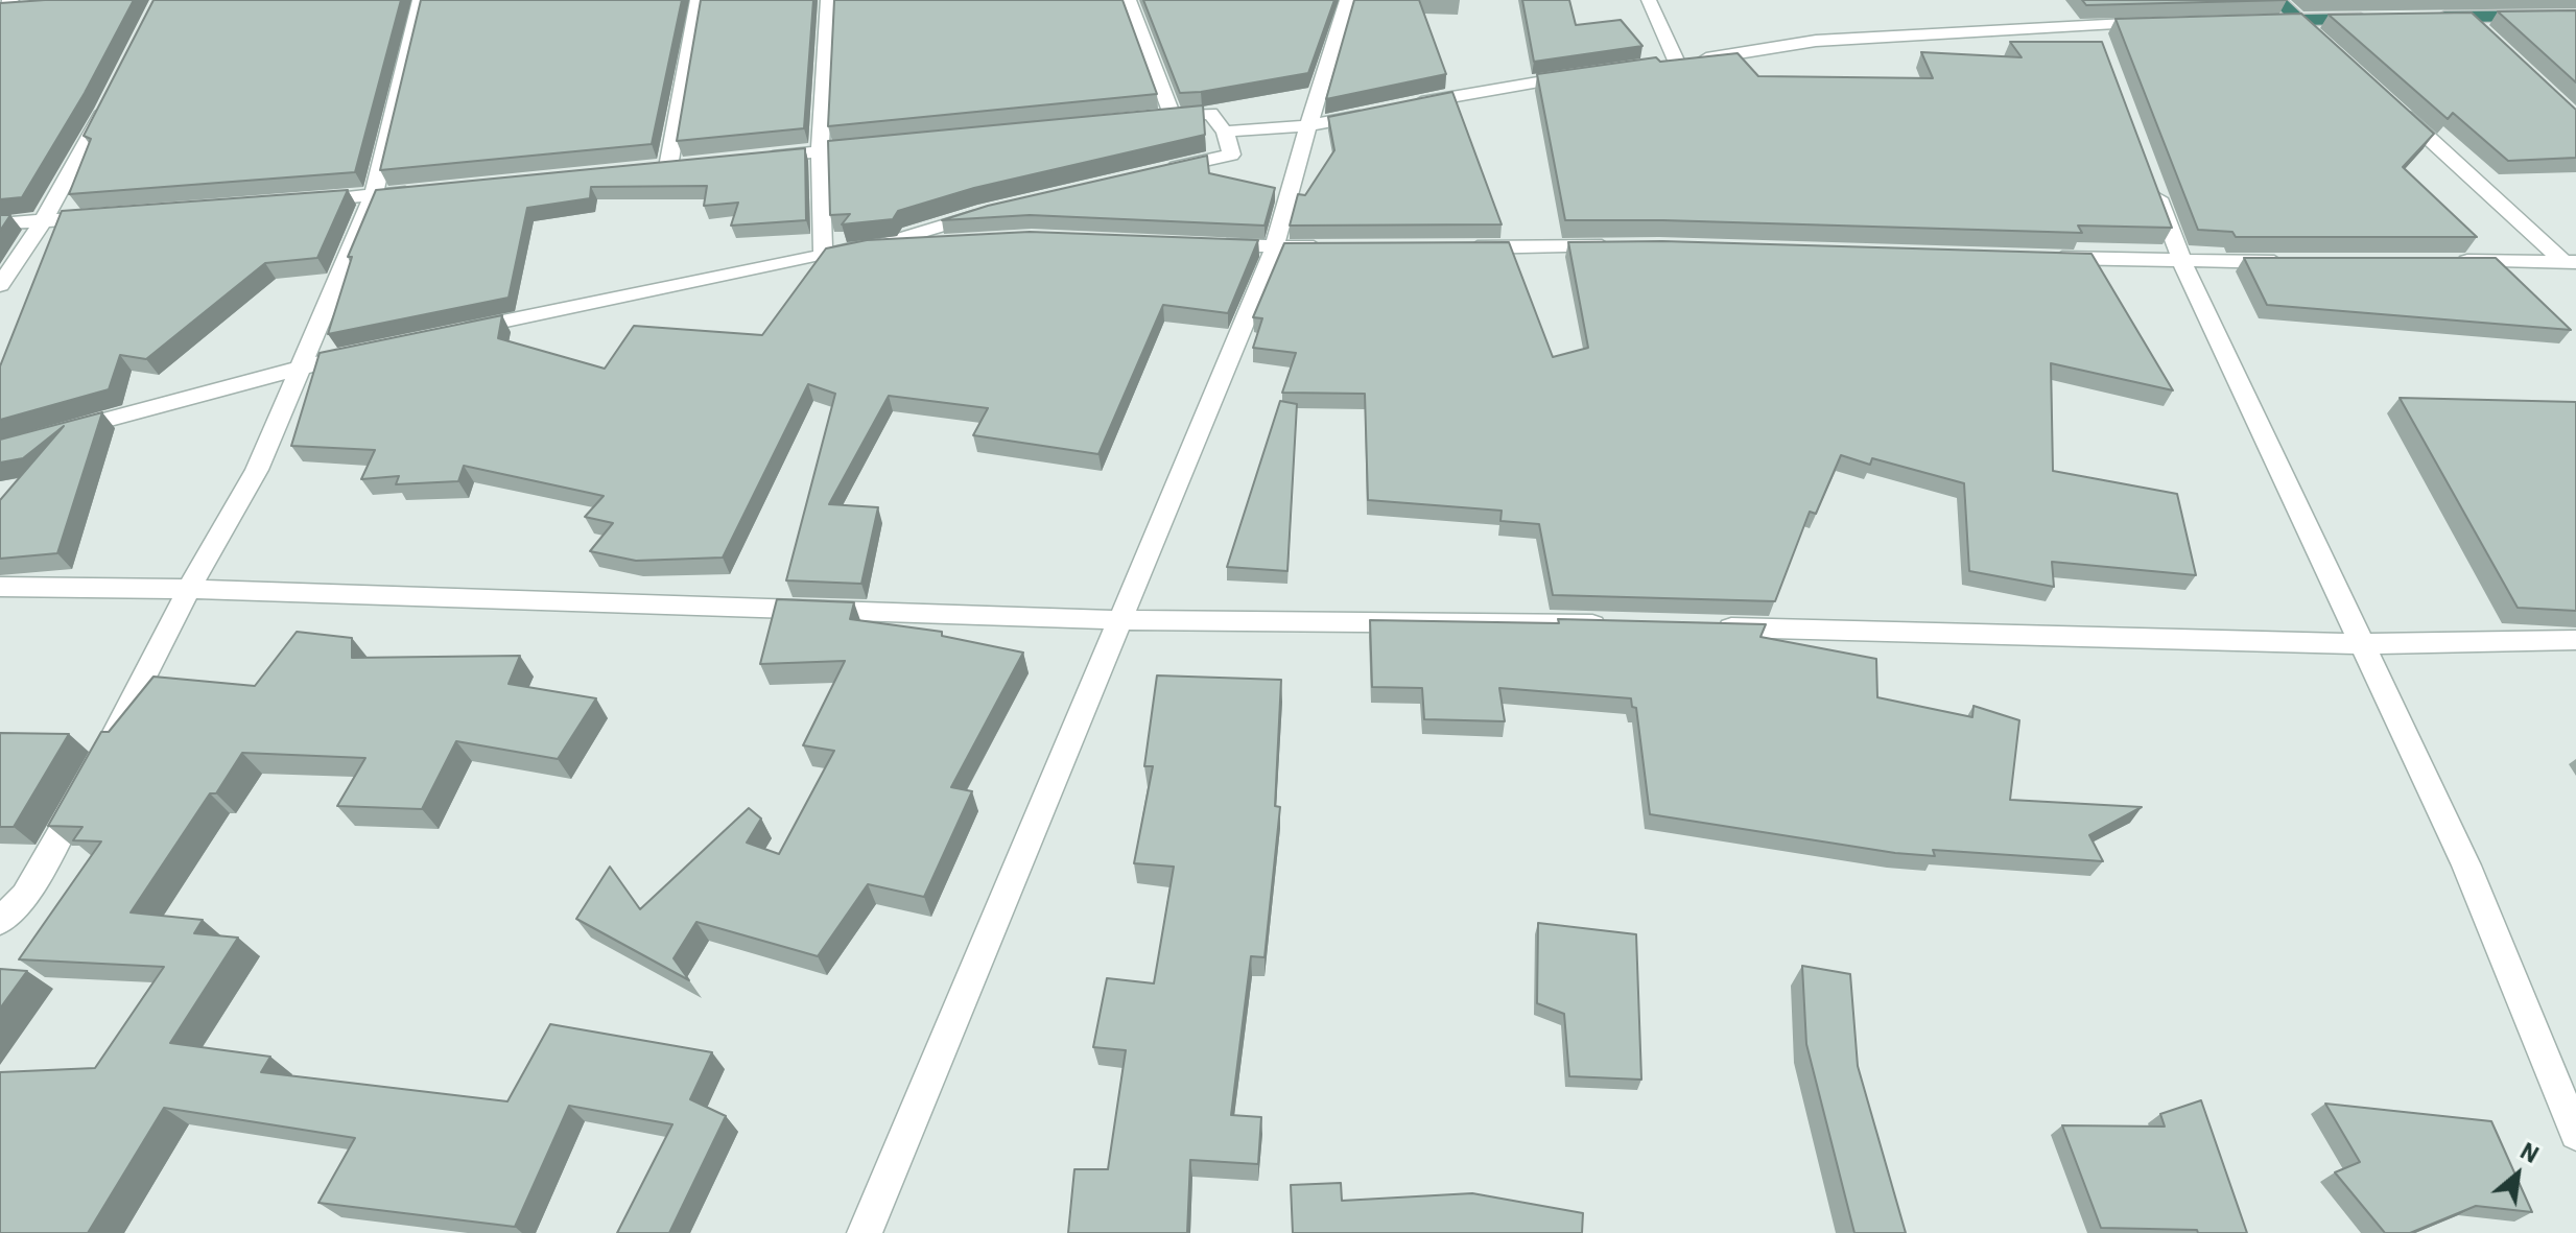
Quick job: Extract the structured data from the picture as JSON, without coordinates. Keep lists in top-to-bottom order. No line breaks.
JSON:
{"north":"top right"}
